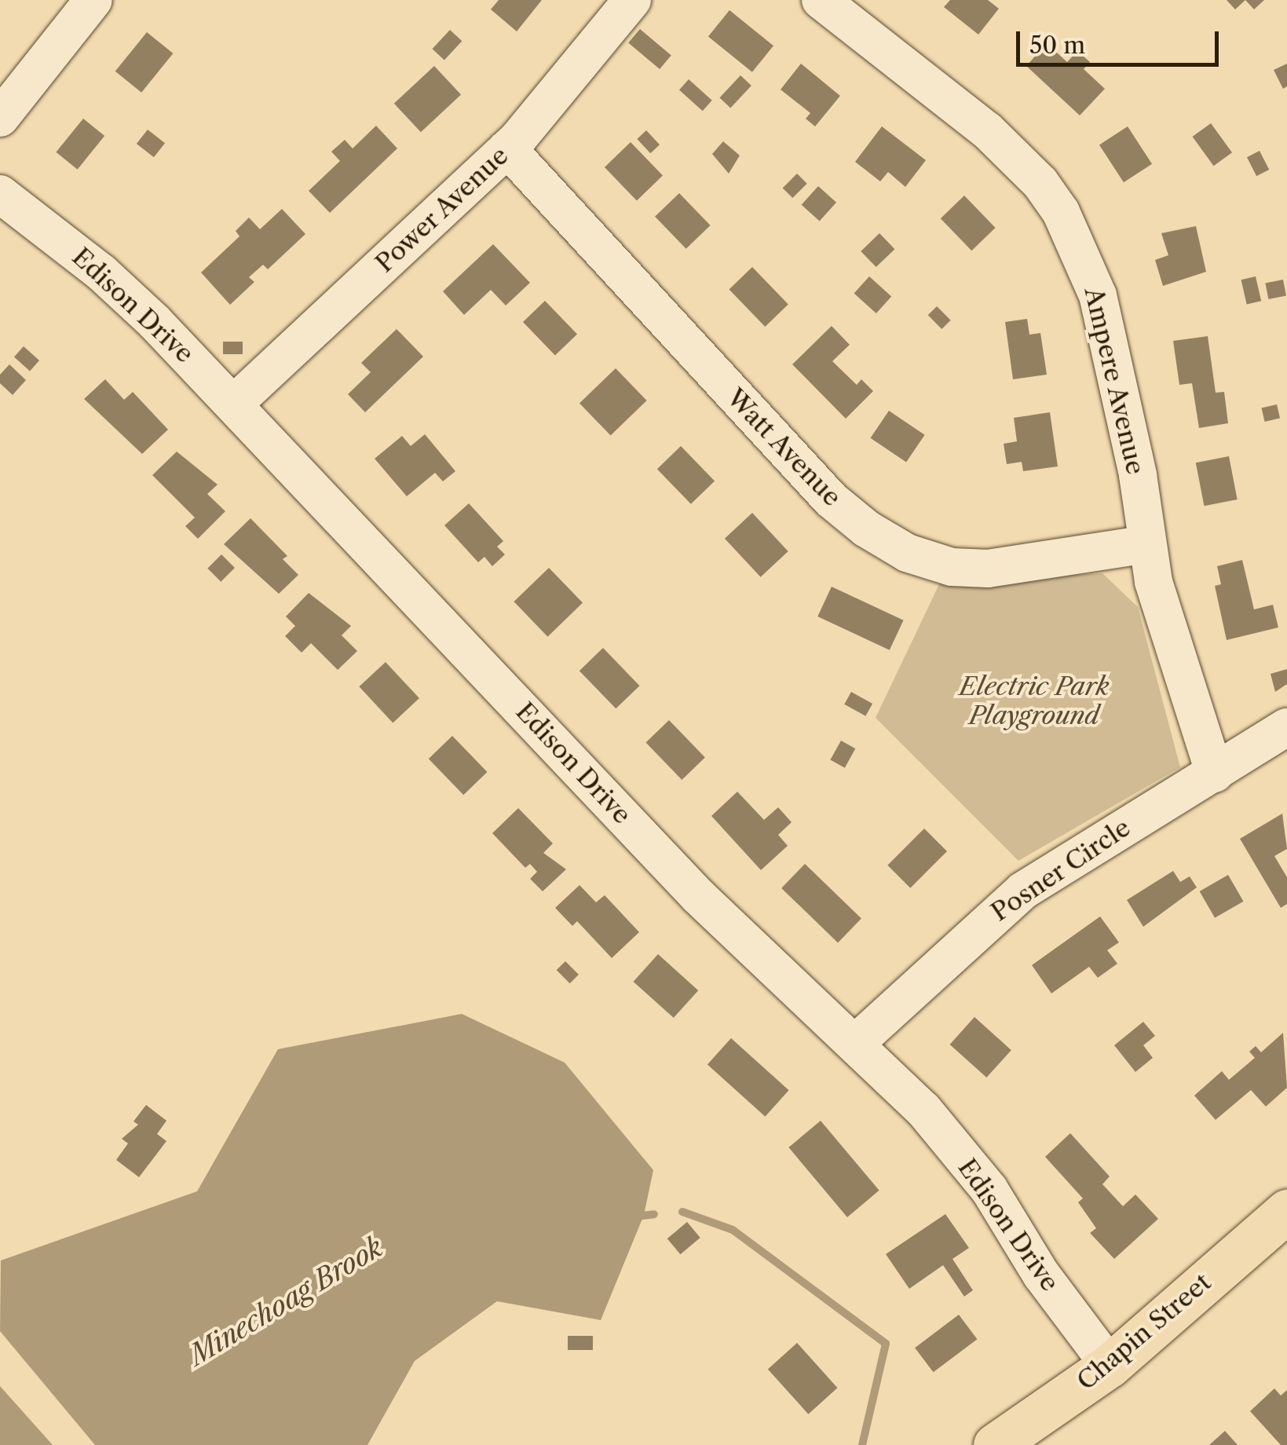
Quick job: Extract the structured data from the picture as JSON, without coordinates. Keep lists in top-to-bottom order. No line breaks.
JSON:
{"streets":{"main road":["Chapin Street"],"street":["Power Avenue","Edison Drive","Ampere Avenue","Watt Avenue","Posner Circle"]},"crossings":[["Power Avenue","Edison Drive"],["Power Avenue","Watt Avenue"],["Edison Drive","Posner Circle"],["Edison Drive","Chapin Street"],["Ampere Avenue","Watt Avenue"],["Ampere Avenue","Posner Circle"]],"water":["Minechoag Brook"],"parks":["Electric Park Playground"],"scale_bar":"50 m"}
